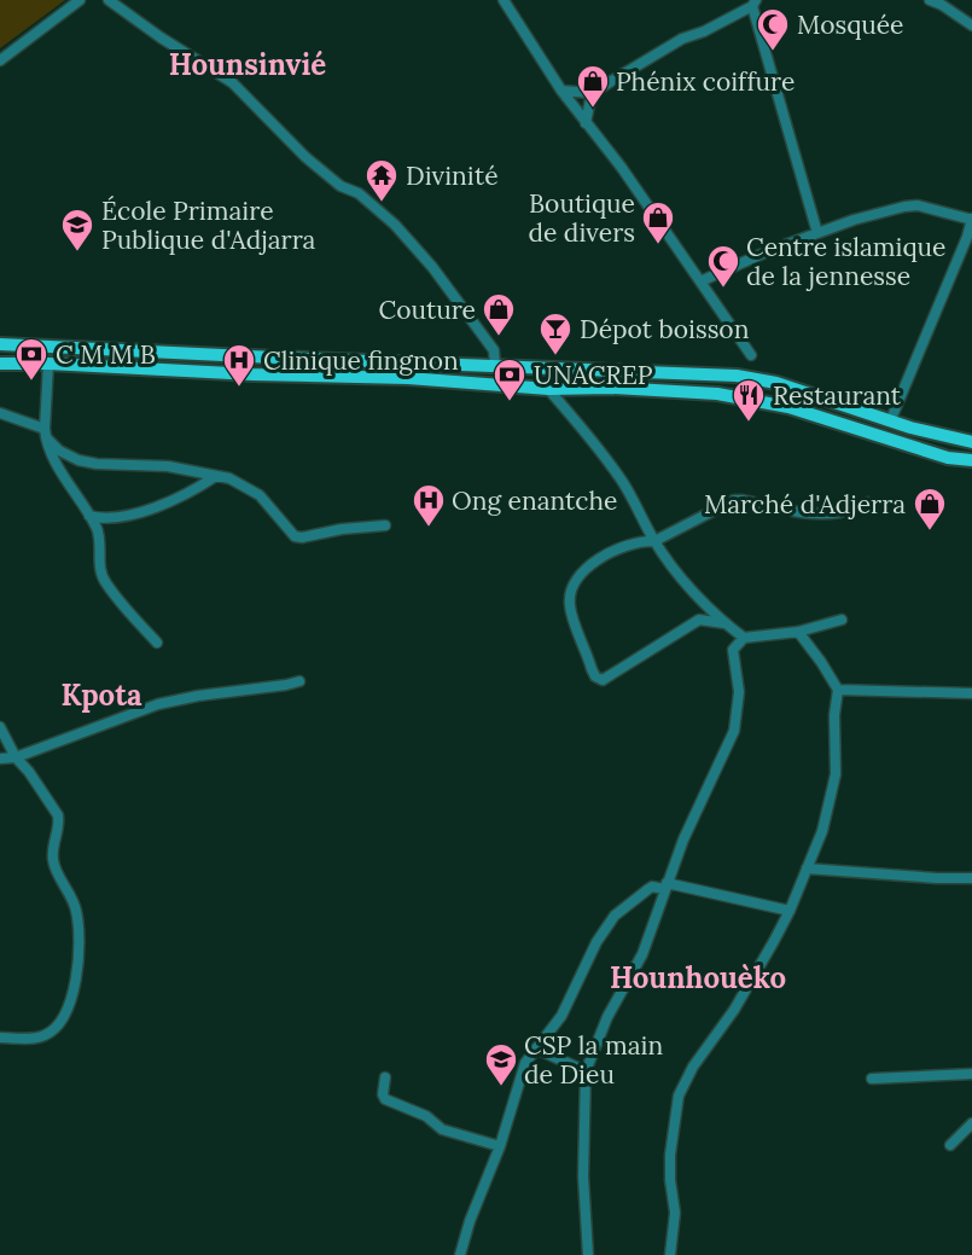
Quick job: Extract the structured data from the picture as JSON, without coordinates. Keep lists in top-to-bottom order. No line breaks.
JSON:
{"districts":["Hounsinvié","Kpota","Hounhouèko"],"places":{"mosque":["Mosquée","Centre islamique de la jennesse"],"shop":["Phénix coiffure","Boutique de divers","Couture","Marché d'Adjerra"],"temple":["Divinité"],"school or university":["École Primaire Publique d'Adjarra","CSP la main de Dieu"],"bar":["Dépot boisson"],"bank":["C M M B","UNACREP"],"hospital":["Clinique fingnon","Ong enantche"],"restaurant":["Restaurant"]}}
